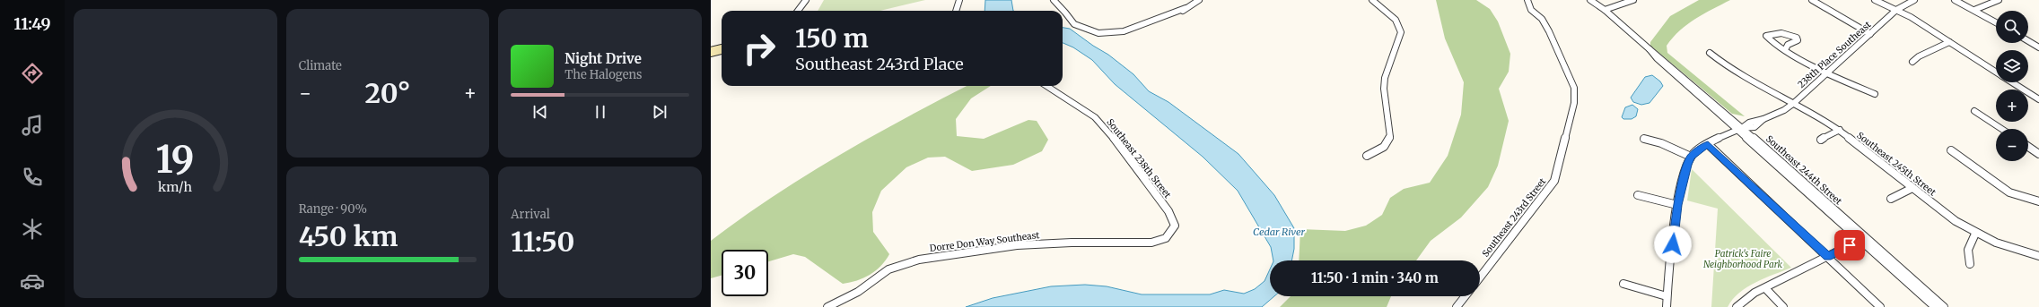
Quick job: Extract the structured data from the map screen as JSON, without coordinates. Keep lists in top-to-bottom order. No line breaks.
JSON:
{"streets":{"street":["238th Place Southeast","Southeast 238th Street","Southeast 245th Street","Southeast 244th Street","Southeast 243rd Street","Dorre Don Way Southeast"]},"crossings":[["238th Place Southeast","Southeast 245th Street"],["238th Place Southeast","Southeast 244th Street"],["Southeast 238th Street","Dorre Don Way Southeast"]],"water":["Cedar River"],"parks":["Patrick's Faire Neighborhood Park"],"page":{"tabs":"11:49","tile":["Climate",["Range · 90%","450 km"],["Arrival","11:50"]],"map_buttons":["+","−"],"turn":["150 m","Southeast 243rd Place"],"song":["Night Drive","The Halogens"],"heat":["−","20°","+"],"limit":"30","trip":"11:50 · 1 min · 340 m","gauge":["19","km/h"]}}
